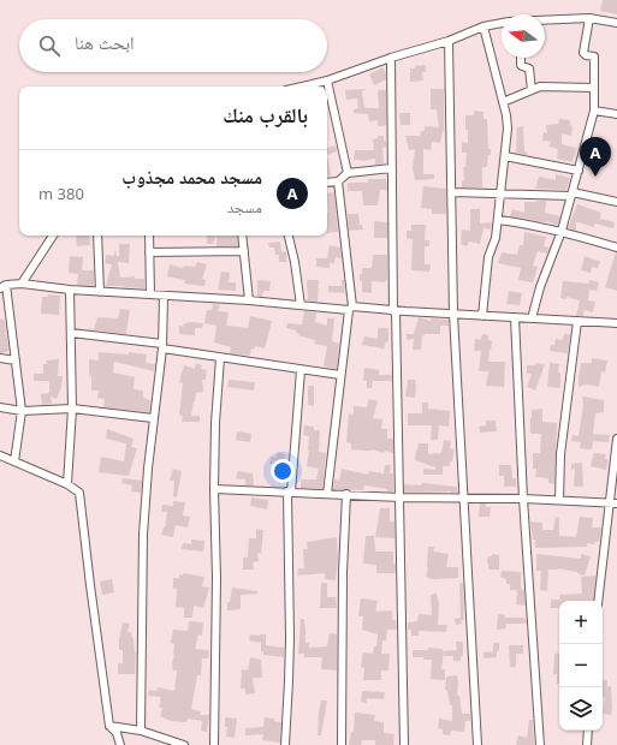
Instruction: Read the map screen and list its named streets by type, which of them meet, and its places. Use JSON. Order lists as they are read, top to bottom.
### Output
{
  "north": "left",
  "page": {
    "search": "ابحث هنا",
    "heading": "بالقرب منك",
    "pins": "A",
    "list": [
      {
        "mark": "A",
        "name": "مسجد محمد مجذوب",
        "note": "مسجد",
        "value": "380 m"
      }
    ],
    "map_buttons": ["+", "−"]
  }
}
